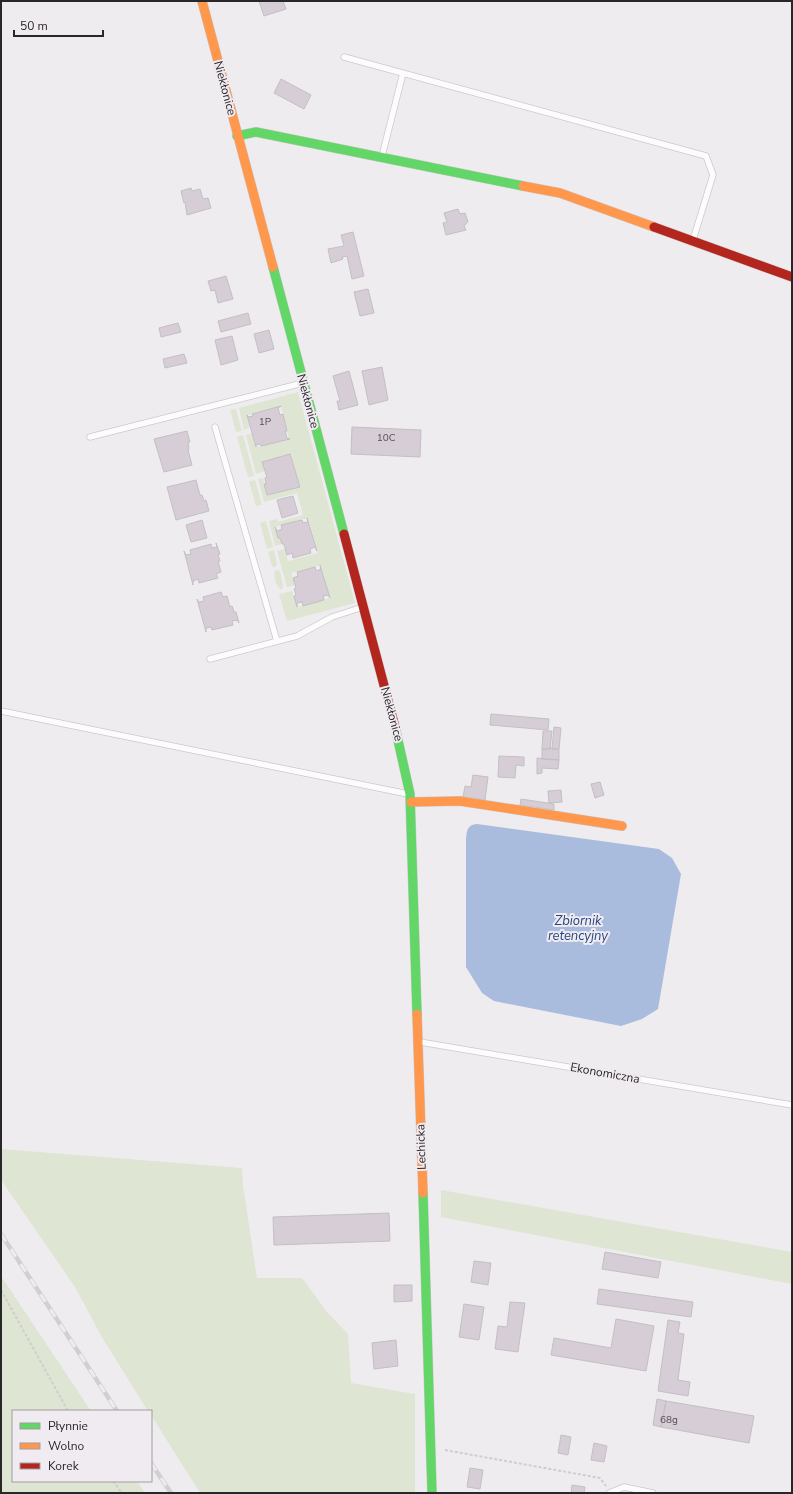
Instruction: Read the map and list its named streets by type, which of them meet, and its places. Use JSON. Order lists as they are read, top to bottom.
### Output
{
  "streets": {
    "street": ["Niekłonice", "Lechicka"],
    "lane": ["Ekonomiczna"]
  },
  "crossings": [
    ["Niekłonice", "Lechicka"],
    ["Ekonomiczna", "Lechicka"]
  ],
  "water": ["Zbiornik retencyjny"],
  "house_numbers": ["1P", "10C", "68g"],
  "legend": ["Płynnie", "Wolno", "Korek"],
  "scale_bar": "50 m"
}
